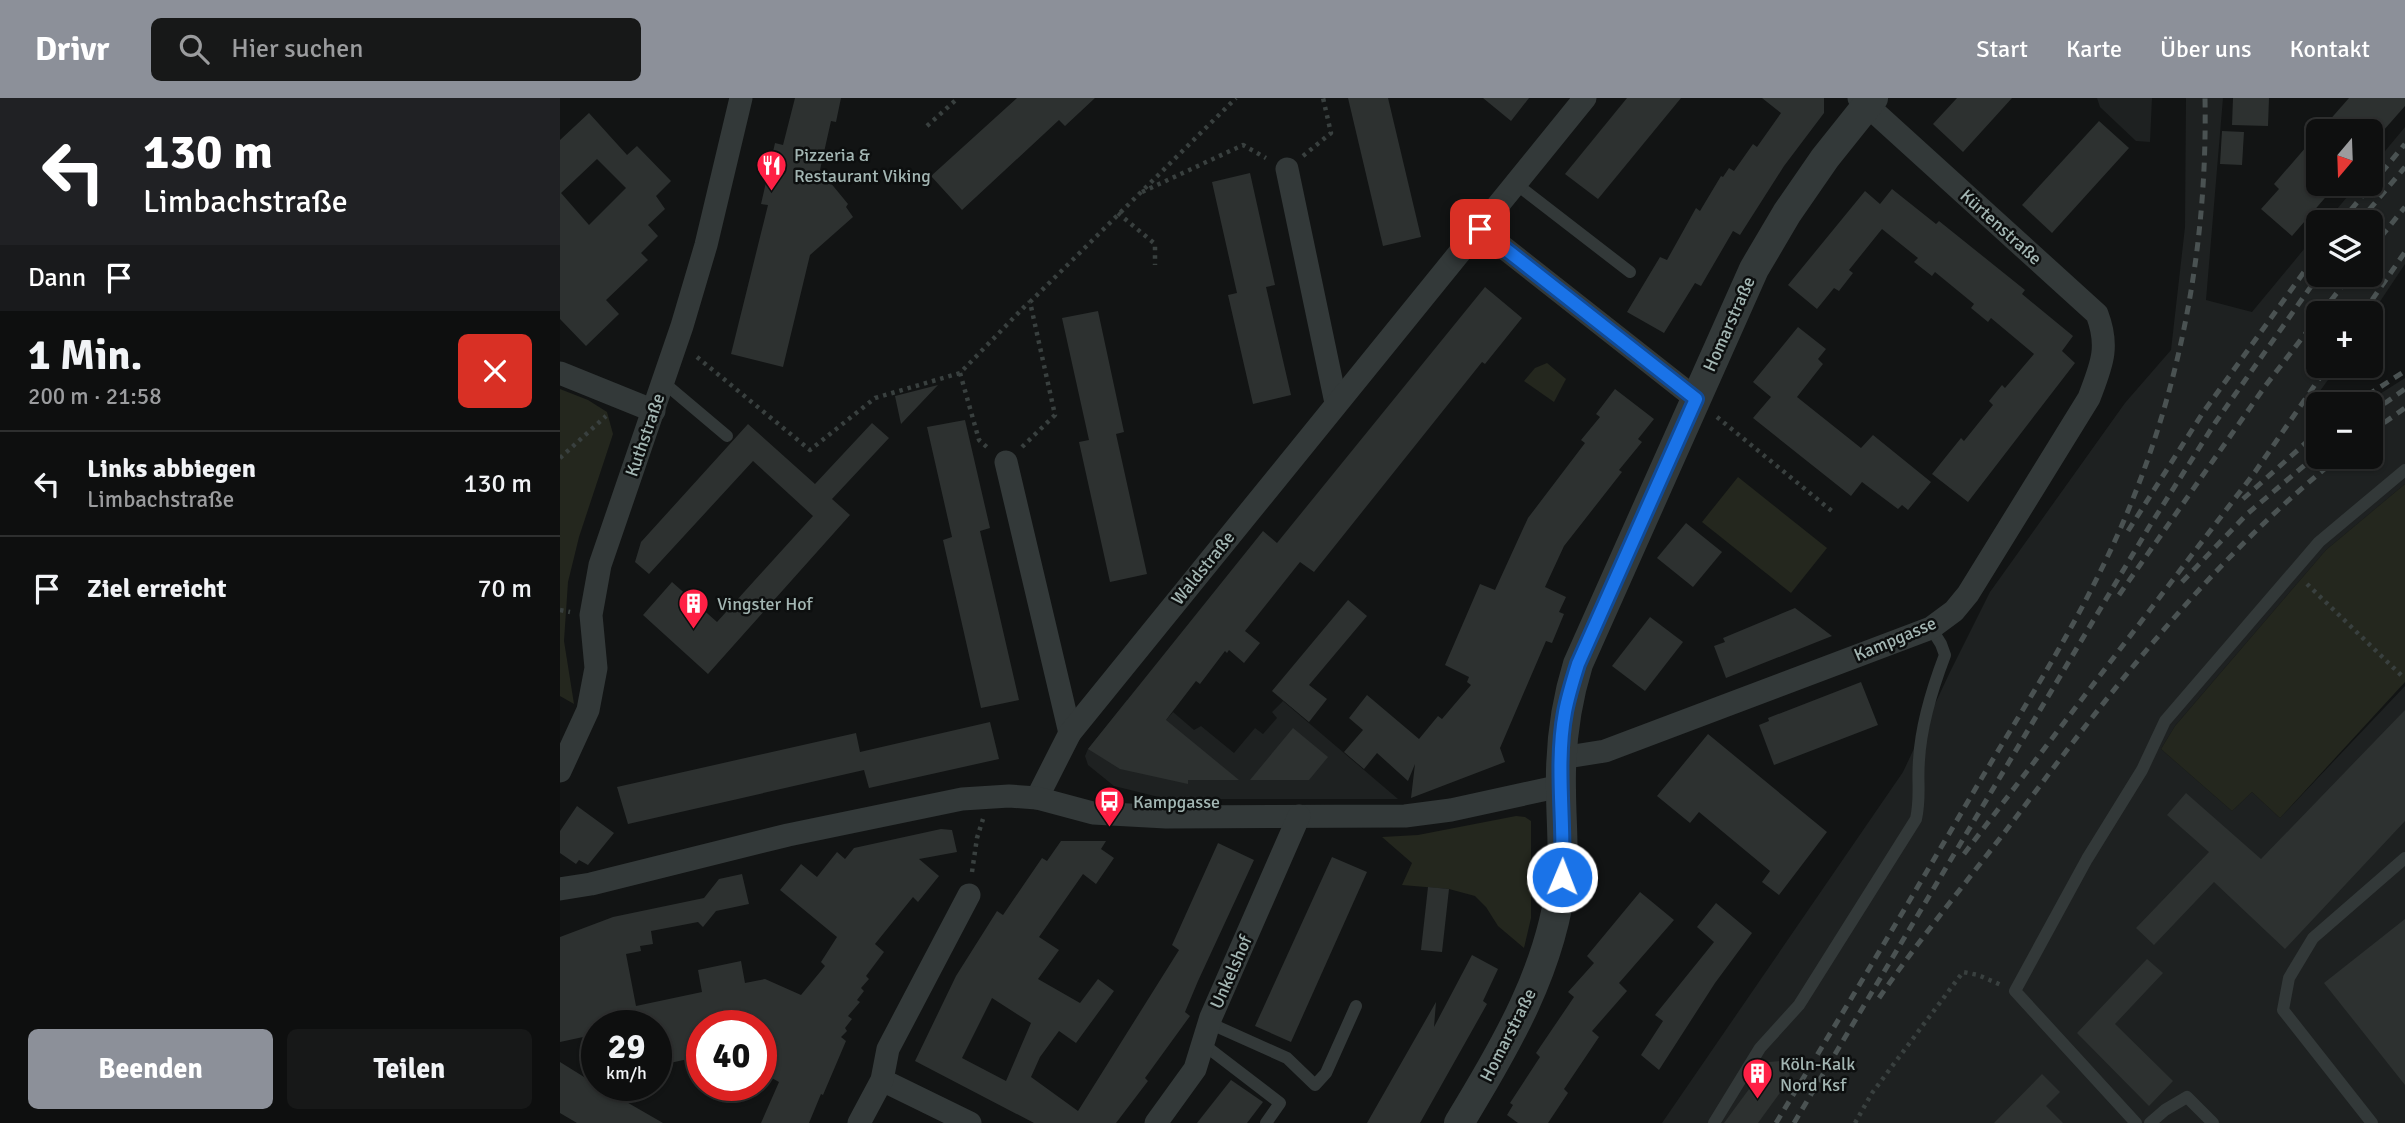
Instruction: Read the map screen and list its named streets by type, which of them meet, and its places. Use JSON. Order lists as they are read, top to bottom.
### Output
{
  "streets": {
    "street": [
      "Kürtenstraße",
      "Homarstraße",
      "Kuthstraße",
      "Waldstraße",
      "Kampgasse",
      "Unkelshof"
    ]
  },
  "crossings": [
    ["Kürtenstraße", "Homarstraße"],
    ["Kürtenstraße", "Kampgasse"],
    ["Homarstraße", "Kampgasse"],
    ["Waldstraße", "Kampgasse"],
    ["Kampgasse", "Unkelshof"]
  ],
  "places": {
    "restaurant": ["Pizzeria & Restaurant Viking"],
    "building": ["Vingster Hof", "Köln-Kalk Nord Ksf"],
    "bus stop": ["Kampgasse"]
  },
  "north": "bottom",
  "page": {
    "header": "Drivr",
    "search": "Hier suchen",
    "nav": [
      "Start",
      "Karte",
      "Über uns",
      "Kontakt"
    ],
    "turn": ["130 m", "Limbachstraße"],
    "map_buttons": ["+", "−"],
    "then": "Dann",
    "heading": ["1 Min.", "200 m · 21:58"],
    "list": [
      {
        "name": "Links abbiegen",
        "note": "Limbachstraße",
        "value": "130 m"
      },
      {
        "name": "Ziel erreicht",
        "value": "70 m"
      }
    ],
    "speed": "29 km/h",
    "limit": "40",
    "buttons": ["Beenden", "Teilen"]
  }
}
